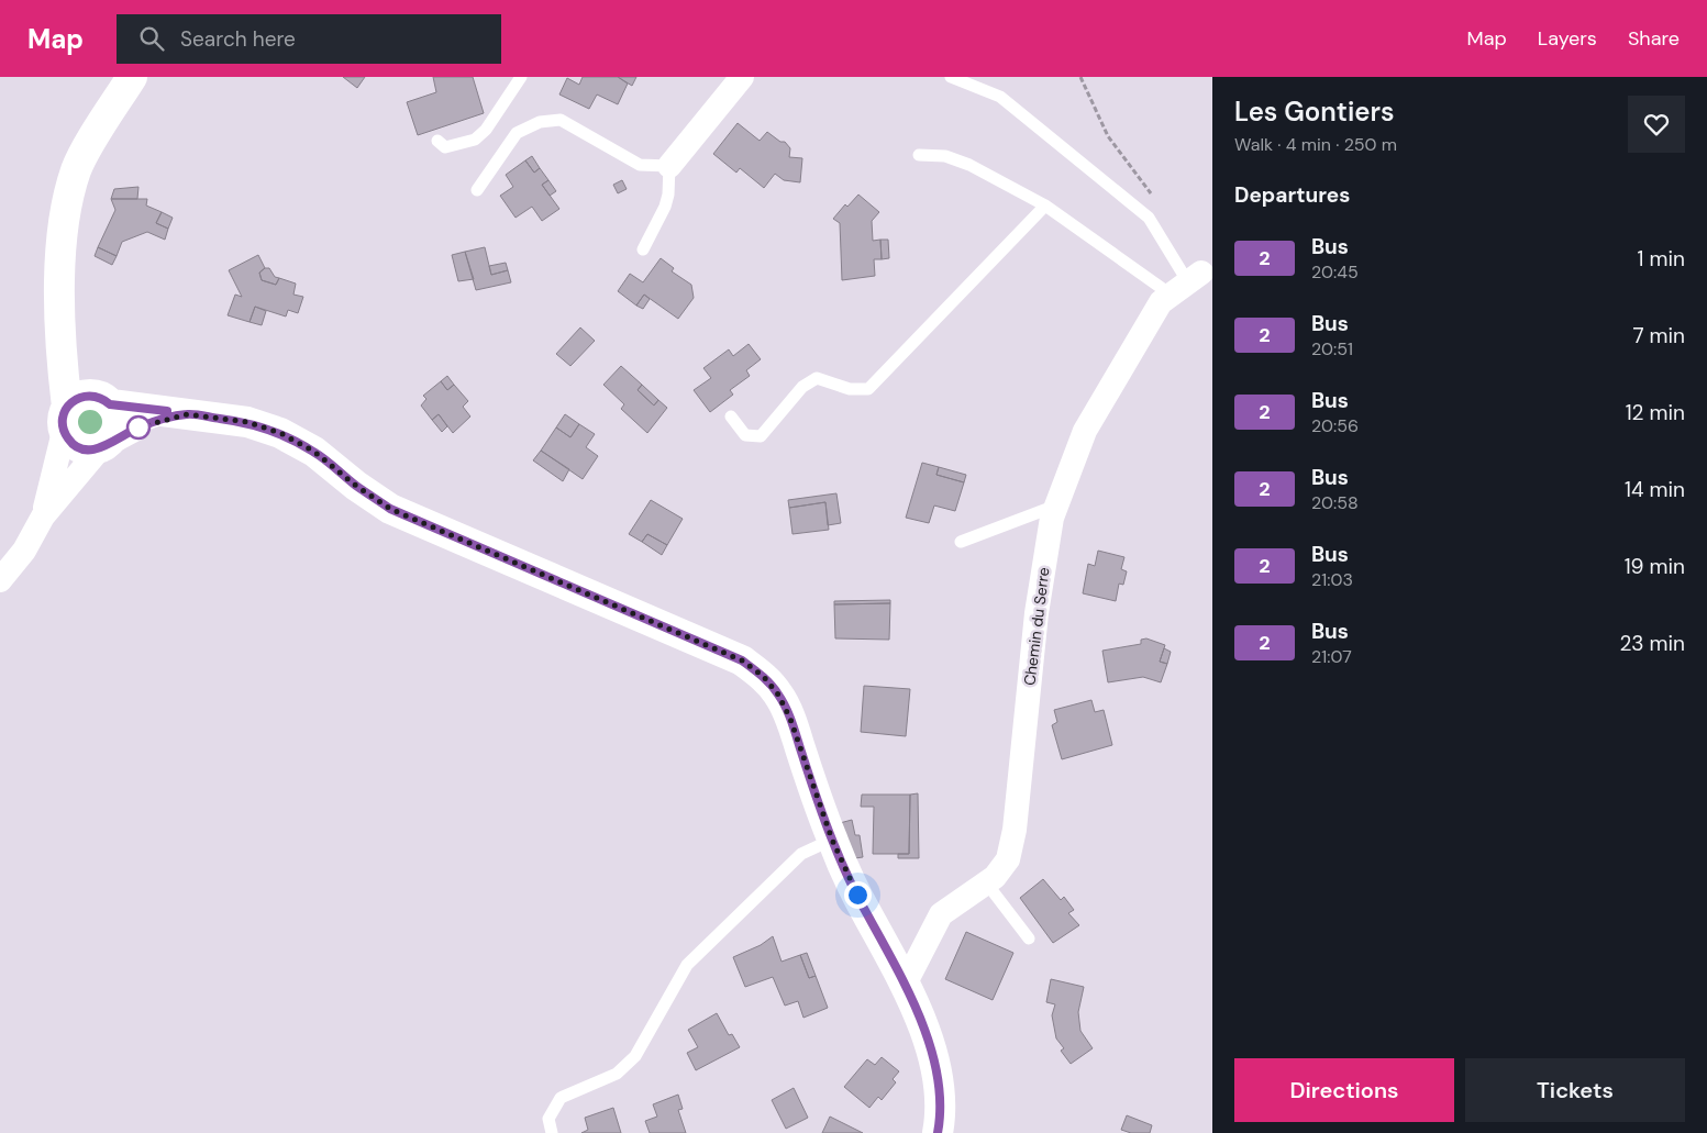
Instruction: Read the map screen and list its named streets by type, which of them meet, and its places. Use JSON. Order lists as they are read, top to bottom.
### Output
{
  "streets": {
    "street": ["Chemin du Serre"]
  },
  "lines": ["bus line 2"],
  "page": {
    "header": "Map",
    "search": "Search here",
    "nav": ["Map", "Layers", "Share"],
    "heading": [
      ["Les Gontiers", "Walk · 4 min · 250 m"],
      "Departures"
    ],
    "list": [
      {
        "mark": "2",
        "name": "Bus",
        "note": "20:45",
        "value": "1 min"
      },
      {
        "mark": "2",
        "name": "Bus",
        "note": "20:51",
        "value": "7 min"
      },
      {
        "mark": "2",
        "name": "Bus",
        "note": "20:56",
        "value": "12 min"
      },
      {
        "mark": "2",
        "name": "Bus",
        "note": "20:58",
        "value": "14 min"
      },
      {
        "mark": "2",
        "name": "Bus",
        "note": "21:03",
        "value": "19 min"
      },
      {
        "mark": "2",
        "name": "Bus",
        "note": "21:07",
        "value": "23 min"
      }
    ],
    "buttons": ["Directions", "Tickets"]
  }
}
